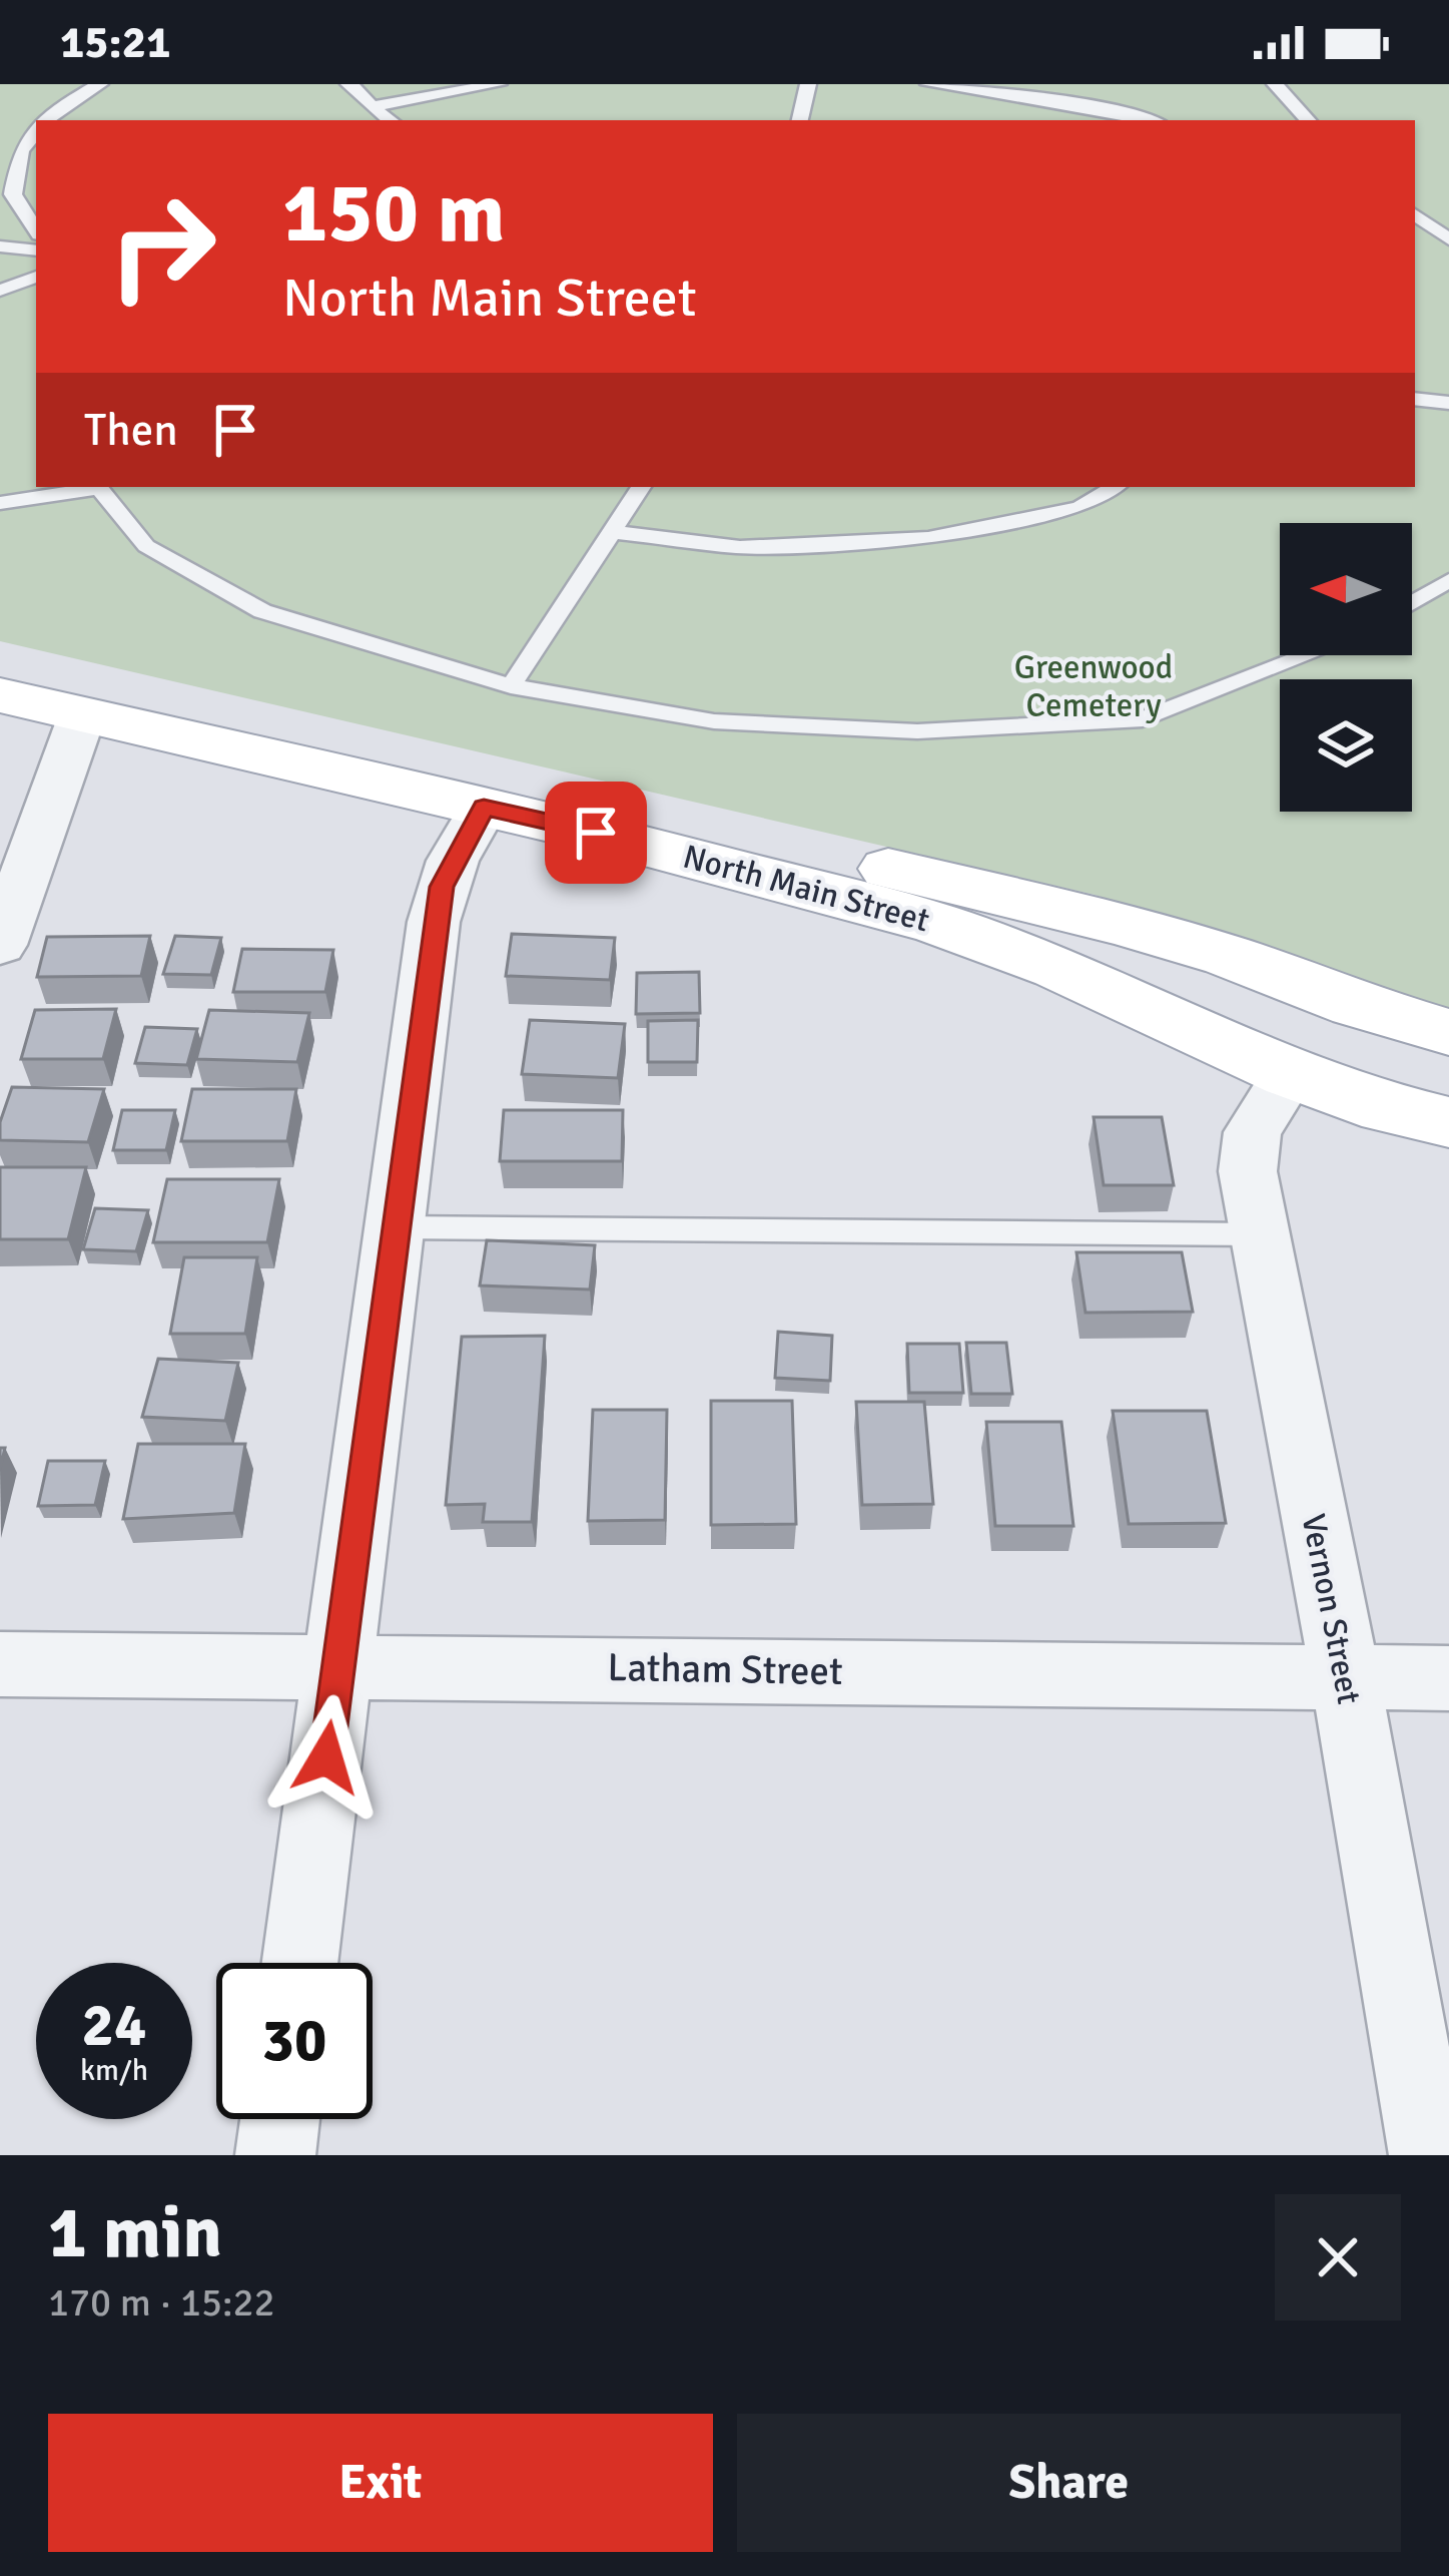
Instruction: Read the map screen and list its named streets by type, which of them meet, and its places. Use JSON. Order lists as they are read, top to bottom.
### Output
{
  "streets": {
    "main road": ["North Main Street"],
    "street": ["Vernon Street", "Latham Street"]
  },
  "crossings": [
    ["North Main Street", "Vernon Street"],
    ["Vernon Street", "Latham Street"]
  ],
  "parks": ["Greenwood Cemetery"],
  "north": "left",
  "page": {
    "status": "15:21",
    "turn": ["150 m", "North Main Street"],
    "then": "Then",
    "speed": "24 km/h",
    "limit": "30",
    "heading": ["1 min", "170 m · 15:22"],
    "buttons": ["Exit", "Share"]
  }
}
